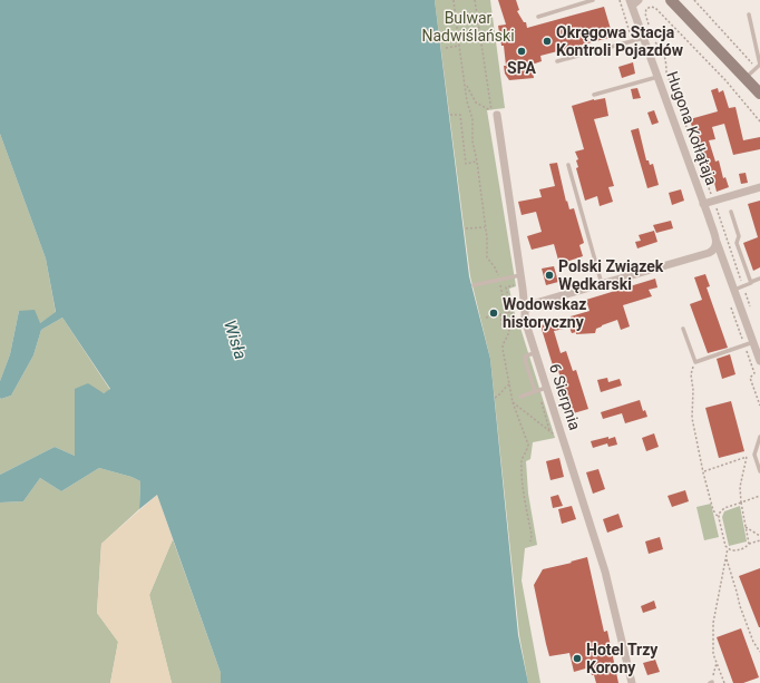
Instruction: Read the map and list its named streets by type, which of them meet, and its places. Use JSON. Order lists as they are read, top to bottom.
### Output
{
  "streets": {
    "street": ["Hugona Kołłątaja", "6 Sierpnia"]
  },
  "water": ["Wisła"],
  "parks": ["Bulwar Nadwiślański"],
  "places": [
    "Okręgowa Stacja Kontroli Pojazdów",
    "SPA",
    "Polski Związek Wędkarski",
    "Wodowskaz historyczny",
    "Hotel Trzy Korony"
  ]
}
